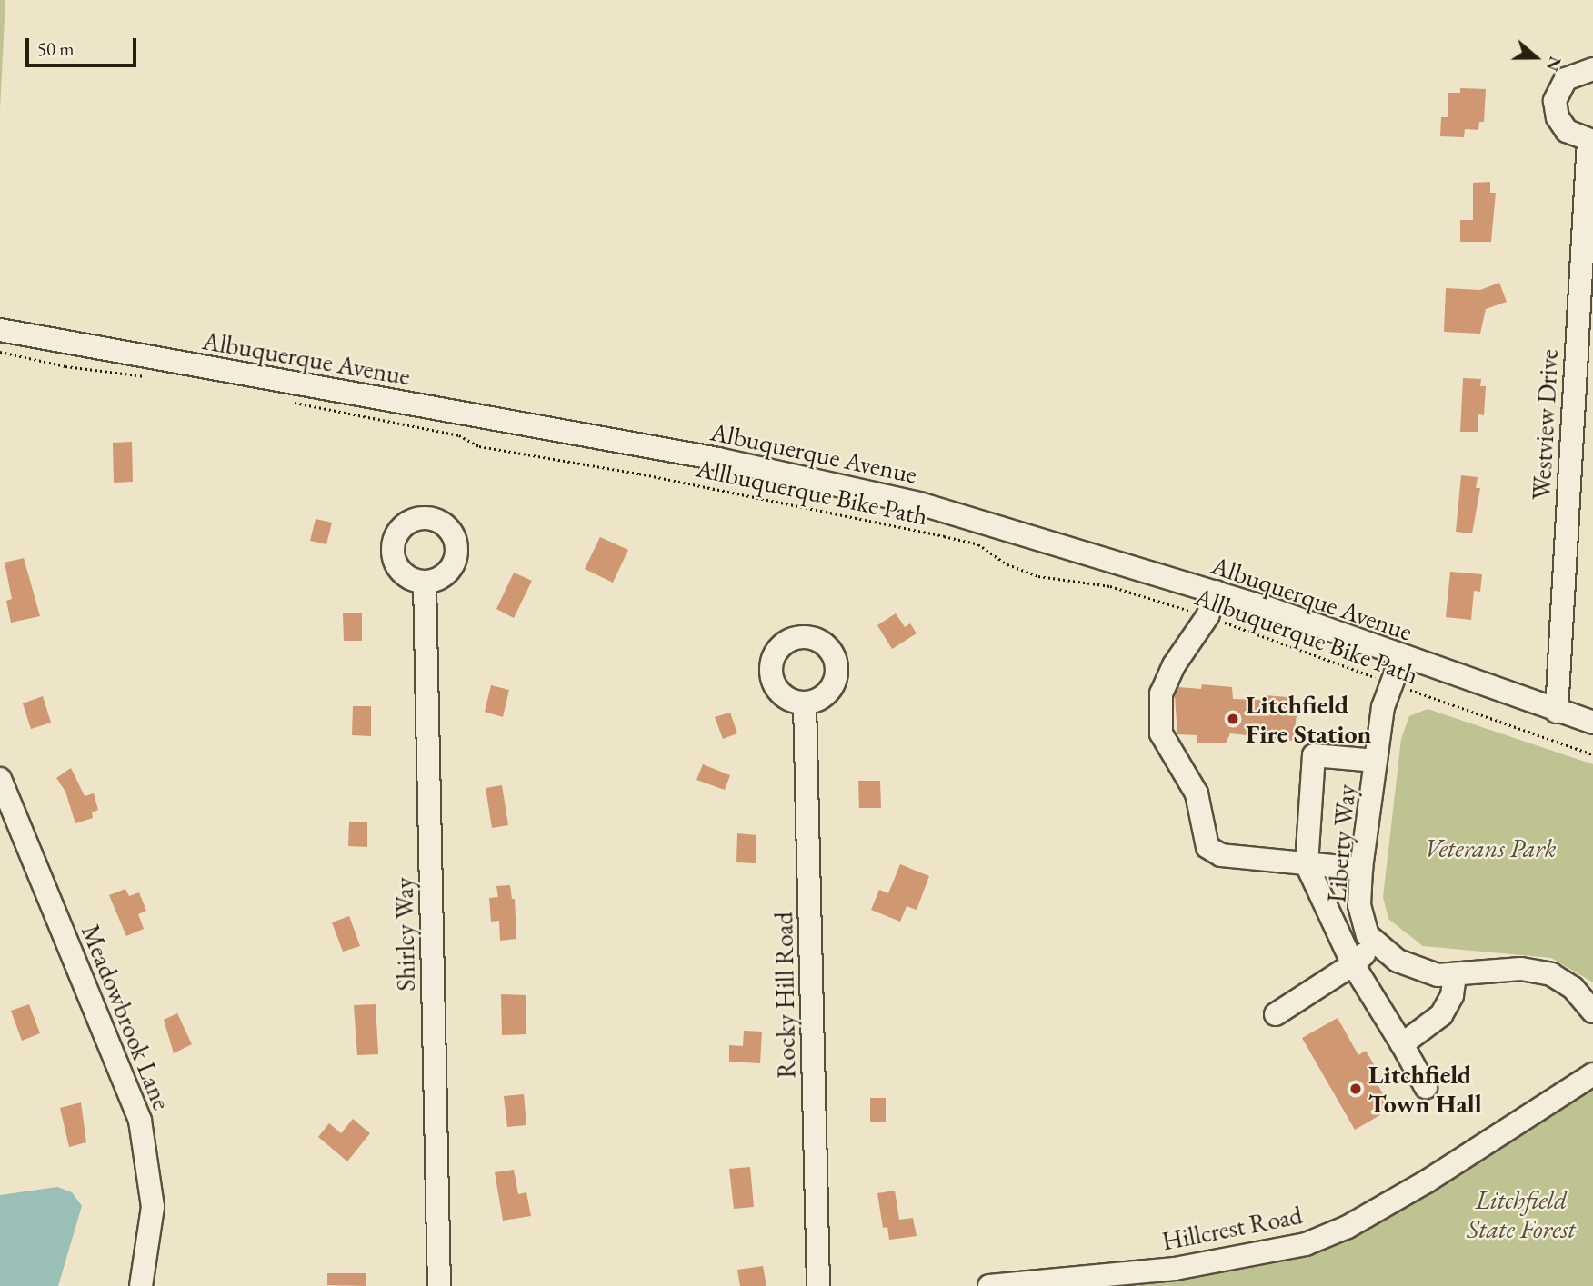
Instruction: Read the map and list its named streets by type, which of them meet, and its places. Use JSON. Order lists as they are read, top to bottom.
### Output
{
  "streets": {
    "street": [
      "Albuquerque Avenue",
      "Westview Drive",
      "Liberty Way",
      "Shirley Way",
      "Rocky Hill Road",
      "Meadowbrook Lane",
      "Hillcrest Road"
    ],
    "path": ["Allbuquerque Bike Path"]
  },
  "crossings": [
    ["Albuquerque Avenue", "Westview Drive"],
    ["Albuquerque Avenue", "Liberty Way"],
    ["Allbuquerque Bike Path", "Liberty Way"]
  ],
  "parks": ["Veterans Park", "Litchfield State Forest"],
  "places": ["Litchfield Fire Station", "Litchfield Town Hall"],
  "scale_bar": "50 m",
  "north": "right"
}
